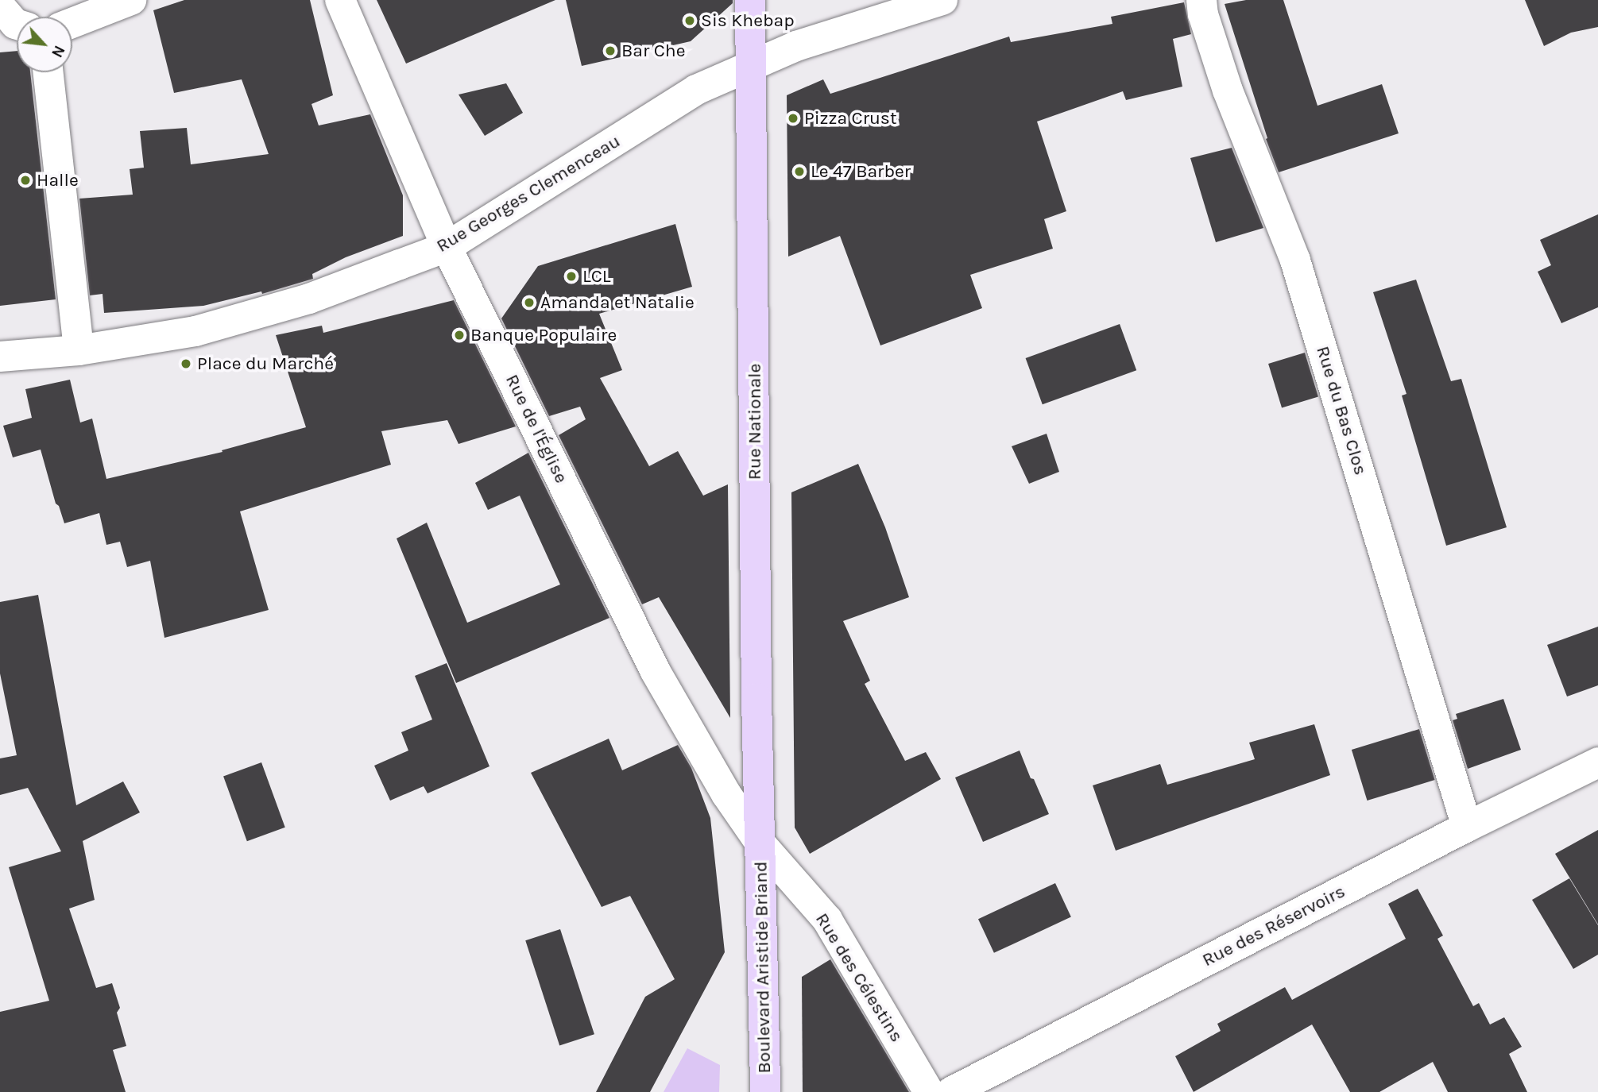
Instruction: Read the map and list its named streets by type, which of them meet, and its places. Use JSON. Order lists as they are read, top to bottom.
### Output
{
  "streets": {
    "main road": ["Rue Nationale", "Boulevard Aristide Briand"],
    "street": [
      "Rue Georges Clemenceau",
      "Rue du Bas Clos",
      "Rue de l'Église",
      "Rue des Réservoirs",
      "Rue des Célestins"
    ]
  },
  "crossings": [
    ["Rue Georges Clemenceau", "Rue Nationale"],
    ["Rue Georges Clemenceau", "Rue de l'Église"],
    ["Rue du Bas Clos", "Rue des Réservoirs"],
    ["Rue Nationale", "Rue de l'Église"],
    ["Rue Nationale", "Boulevard Aristide Briand"],
    ["Rue Nationale", "Rue des Célestins"],
    ["Rue de l'Église", "Boulevard Aristide Briand"],
    ["Rue de l'Église", "Rue des Célestins"],
    ["Boulevard Aristide Briand", "Rue des Célestins"]
  ],
  "places": [
    "Sis Khebap",
    "Bar Che",
    "Pizza Crust",
    "Le 47 Barber",
    "Halle",
    "LCL",
    "Amanda et Natalie",
    "Banque Populaire",
    "Place du Marché"
  ],
  "north": "bottom right"
}
